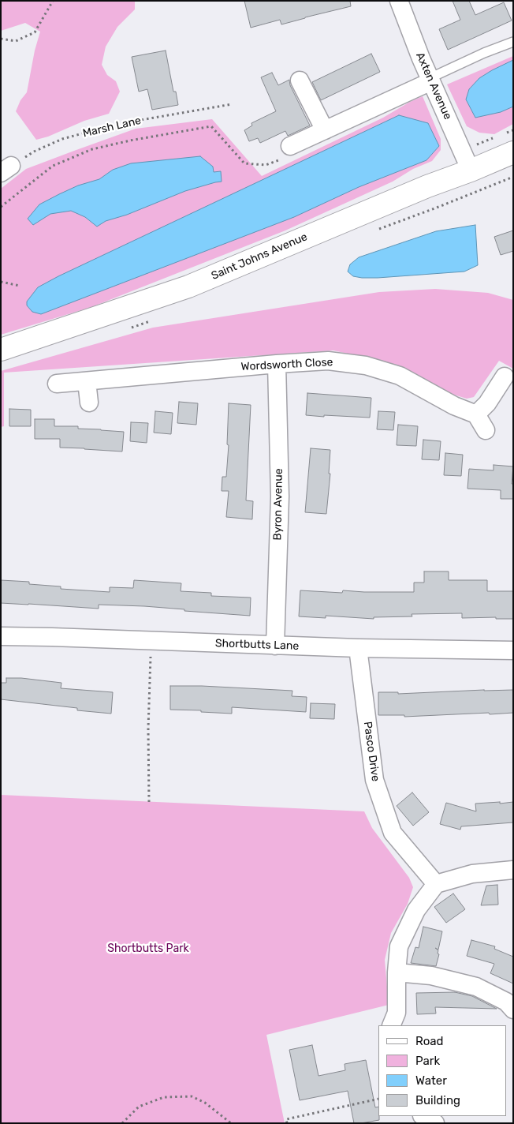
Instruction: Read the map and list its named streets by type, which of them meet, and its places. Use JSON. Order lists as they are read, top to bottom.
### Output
{
  "streets": {
    "highway": ["Saint Johns Avenue"],
    "street": [
      "Axten Avenue",
      "Wordsworth Close",
      "Byron Avenue",
      "Shortbutts Lane",
      "Pasco Drive"
    ],
    "path": ["Marsh Lane"]
  },
  "crossings": [
    ["Axten Avenue", "Saint Johns Avenue"],
    ["Wordsworth Close", "Byron Avenue"],
    ["Byron Avenue", "Shortbutts Lane"],
    ["Shortbutts Lane", "Pasco Drive"]
  ],
  "parks": ["Shortbutts Park"],
  "legend": [
    "Road",
    "Park",
    "Water",
    "Building"
  ]
}
